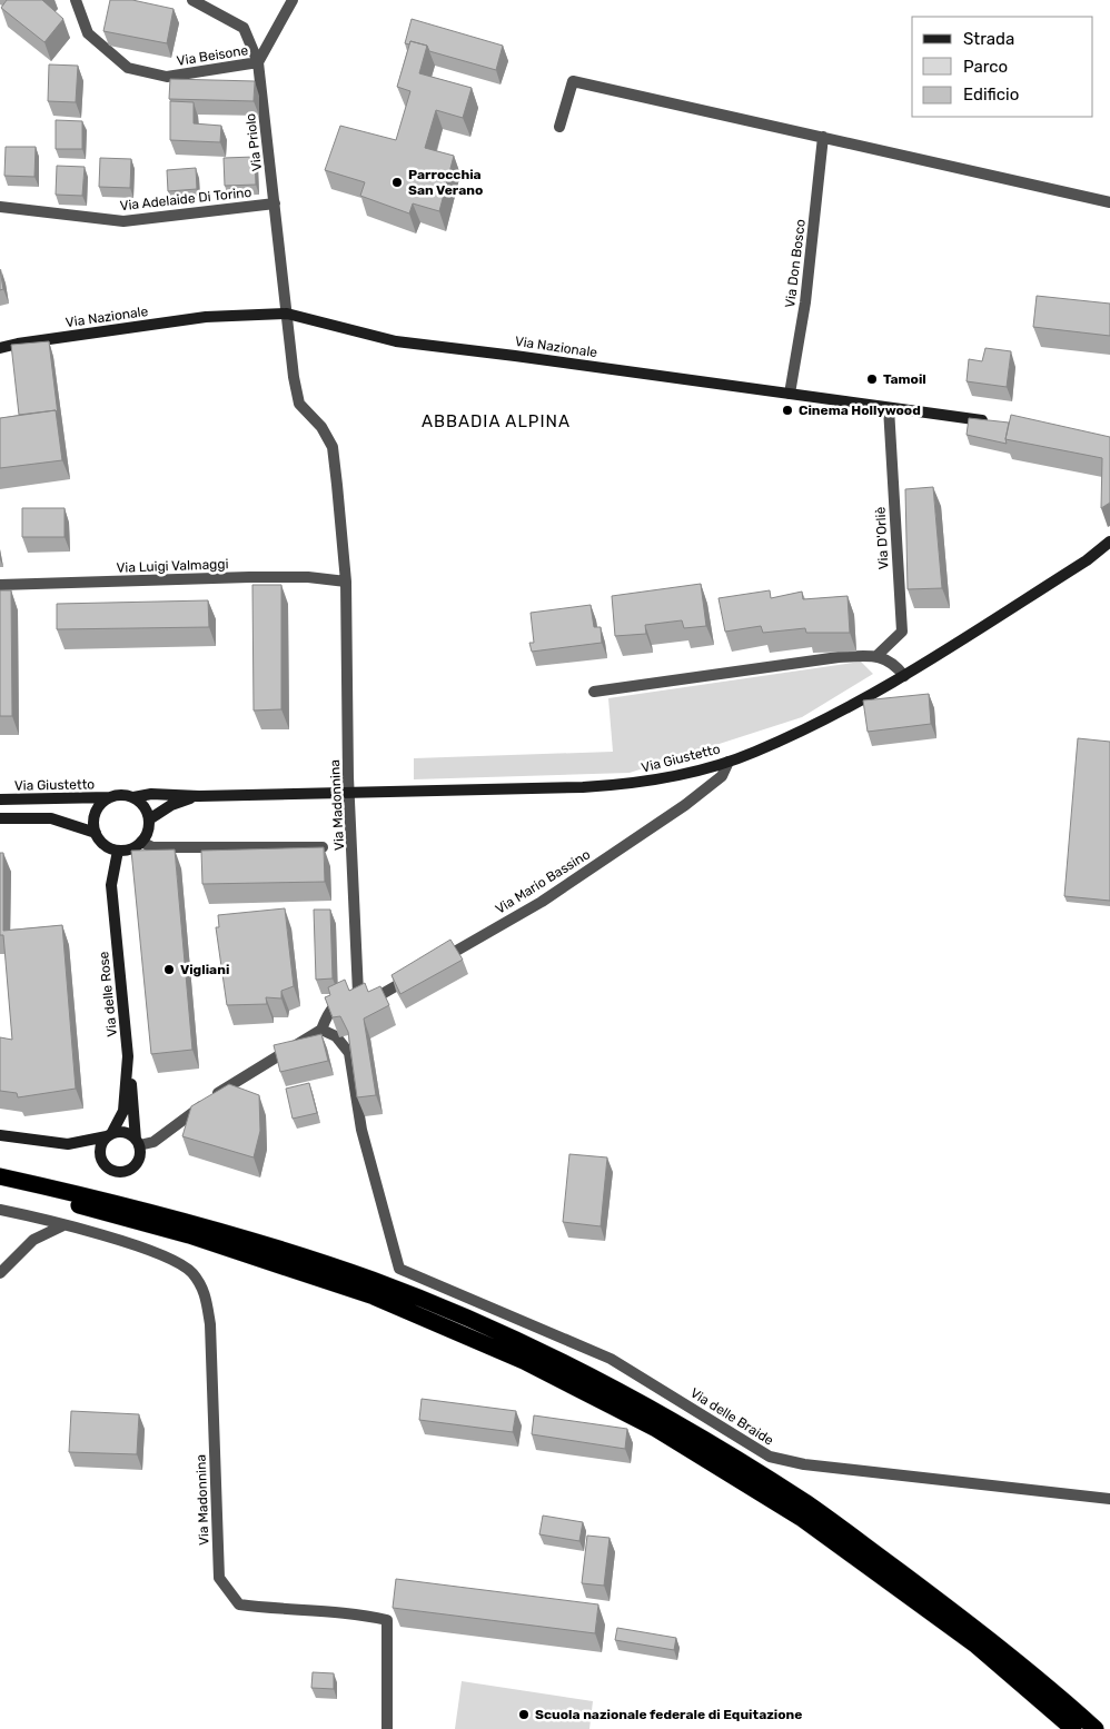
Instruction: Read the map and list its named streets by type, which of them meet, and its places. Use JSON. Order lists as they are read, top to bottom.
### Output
{
  "streets": {
    "street": [
      "Via Beisone",
      "Via Priolo",
      "Via Adelaide Di Torino",
      "Via Don Bosco",
      "Via Nazionale",
      "Via D'Orliè",
      "Via Luigi Valmaggi",
      "Via Giustetto",
      "Via Madonnina",
      "Via Mario Bassino",
      "Via delle Rose",
      "Via delle Braide"
    ]
  },
  "crossings": [
    ["Via Beisone", "Via Priolo"],
    ["Via Priolo", "Via Adelaide Di Torino"],
    ["Via Priolo", "Via Nazionale"],
    ["Via Priolo", "Via Madonnina"],
    ["Via Don Bosco", "Via Nazionale"],
    ["Via Nazionale", "Via D'Orliè"],
    ["Via Nazionale", "Via Madonnina"],
    ["Via Luigi Valmaggi", "Via Madonnina"],
    ["Via Giustetto", "Via Madonnina"],
    ["Via Giustetto", "Via Mario Bassino"],
    ["Via Giustetto", "Via delle Rose"]
  ],
  "districts": ["ABBADIA ALPINA"],
  "places": [
    "Parrocchia San Verano",
    "Tamoil",
    "Cinema Hollywood",
    "Vigliani",
    "Scuola nazionale federale di Equitazione"
  ],
  "legend": ["Strada", "Parco", "Edificio"]
}
